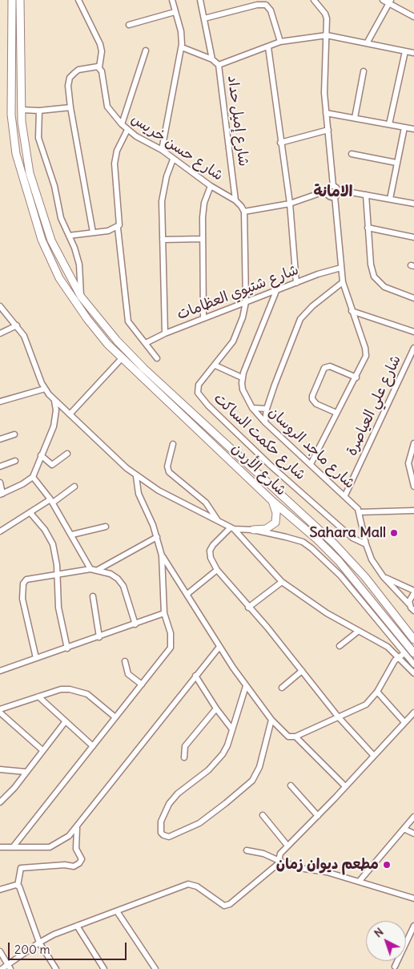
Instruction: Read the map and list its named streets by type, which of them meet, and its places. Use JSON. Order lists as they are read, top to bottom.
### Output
{
  "streets": {
    "highway": ["شارع الأردن"],
    "street": [
      "شارع إميل حداد",
      "شارع حسن خريس",
      "شارع شتيوي العظامات",
      "شارع علي العياصرة",
      "شارع حكمت الساكت",
      "شارع ماجد الروسان"
    ]
  },
  "crossings": [
    ["شارع إميل حداد", "شارع حسن خريس"],
    ["شارع حسن خريس", "شارع حكمت الساكت"],
    ["شارع شتيوي العظامات", "شارع حكمت الساكت"],
    ["شارع علي العياصرة", "شارع ماجد الروسان"],
    ["شارع حكمت الساكت", "شارع ماجد الروسان"]
  ],
  "districts": ["الامانة"],
  "places": ["Sahara Mall", "مطعم ديوان زمان"],
  "scale_bar": "200 m",
  "north": "top left"
}
